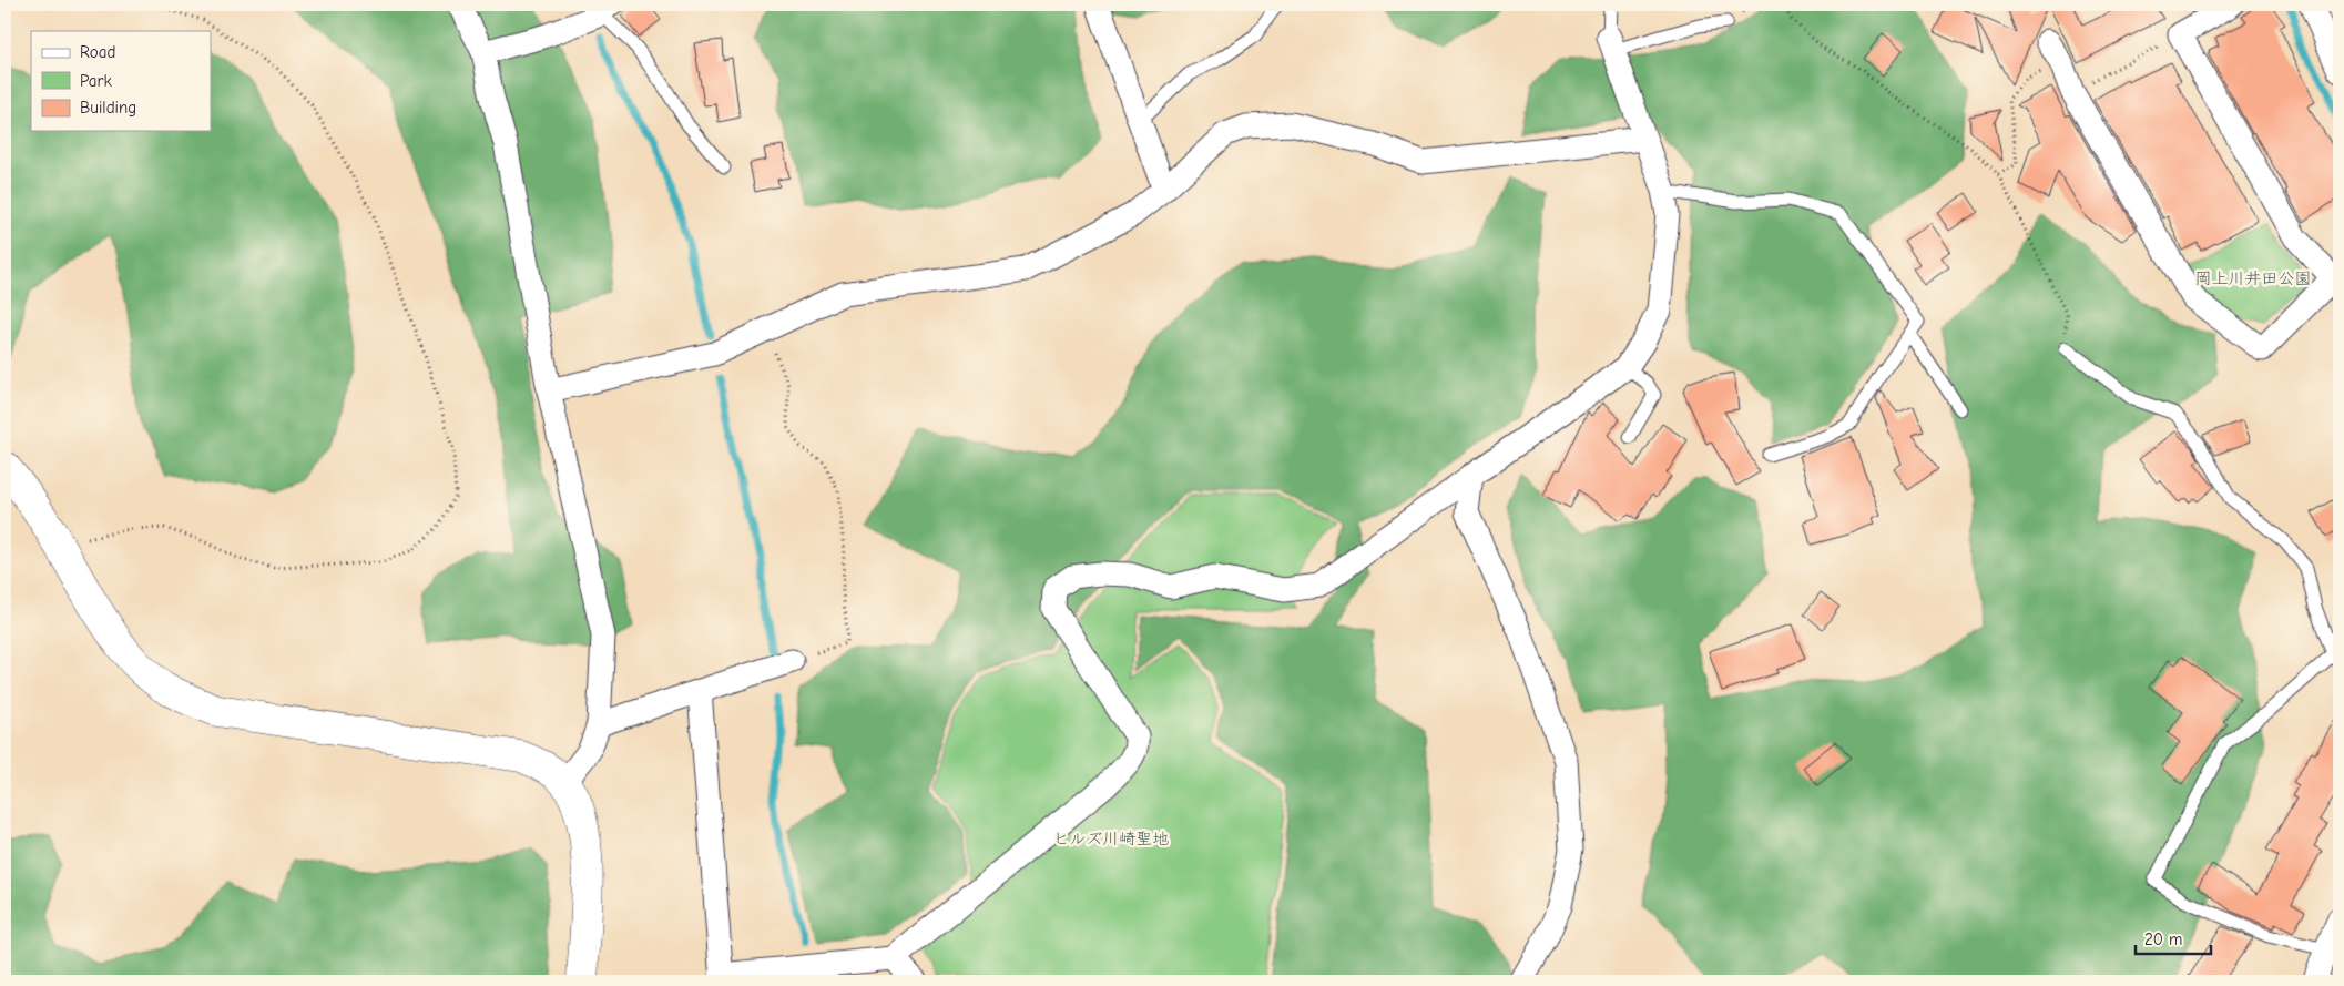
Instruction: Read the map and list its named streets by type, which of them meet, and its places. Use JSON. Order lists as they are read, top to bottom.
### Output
{
  "parks": ["岡上川井田公園", "ヒルズ川崎聖地"],
  "legend": ["Road", "Park", "Building"],
  "scale_bar": "20 m"
}
